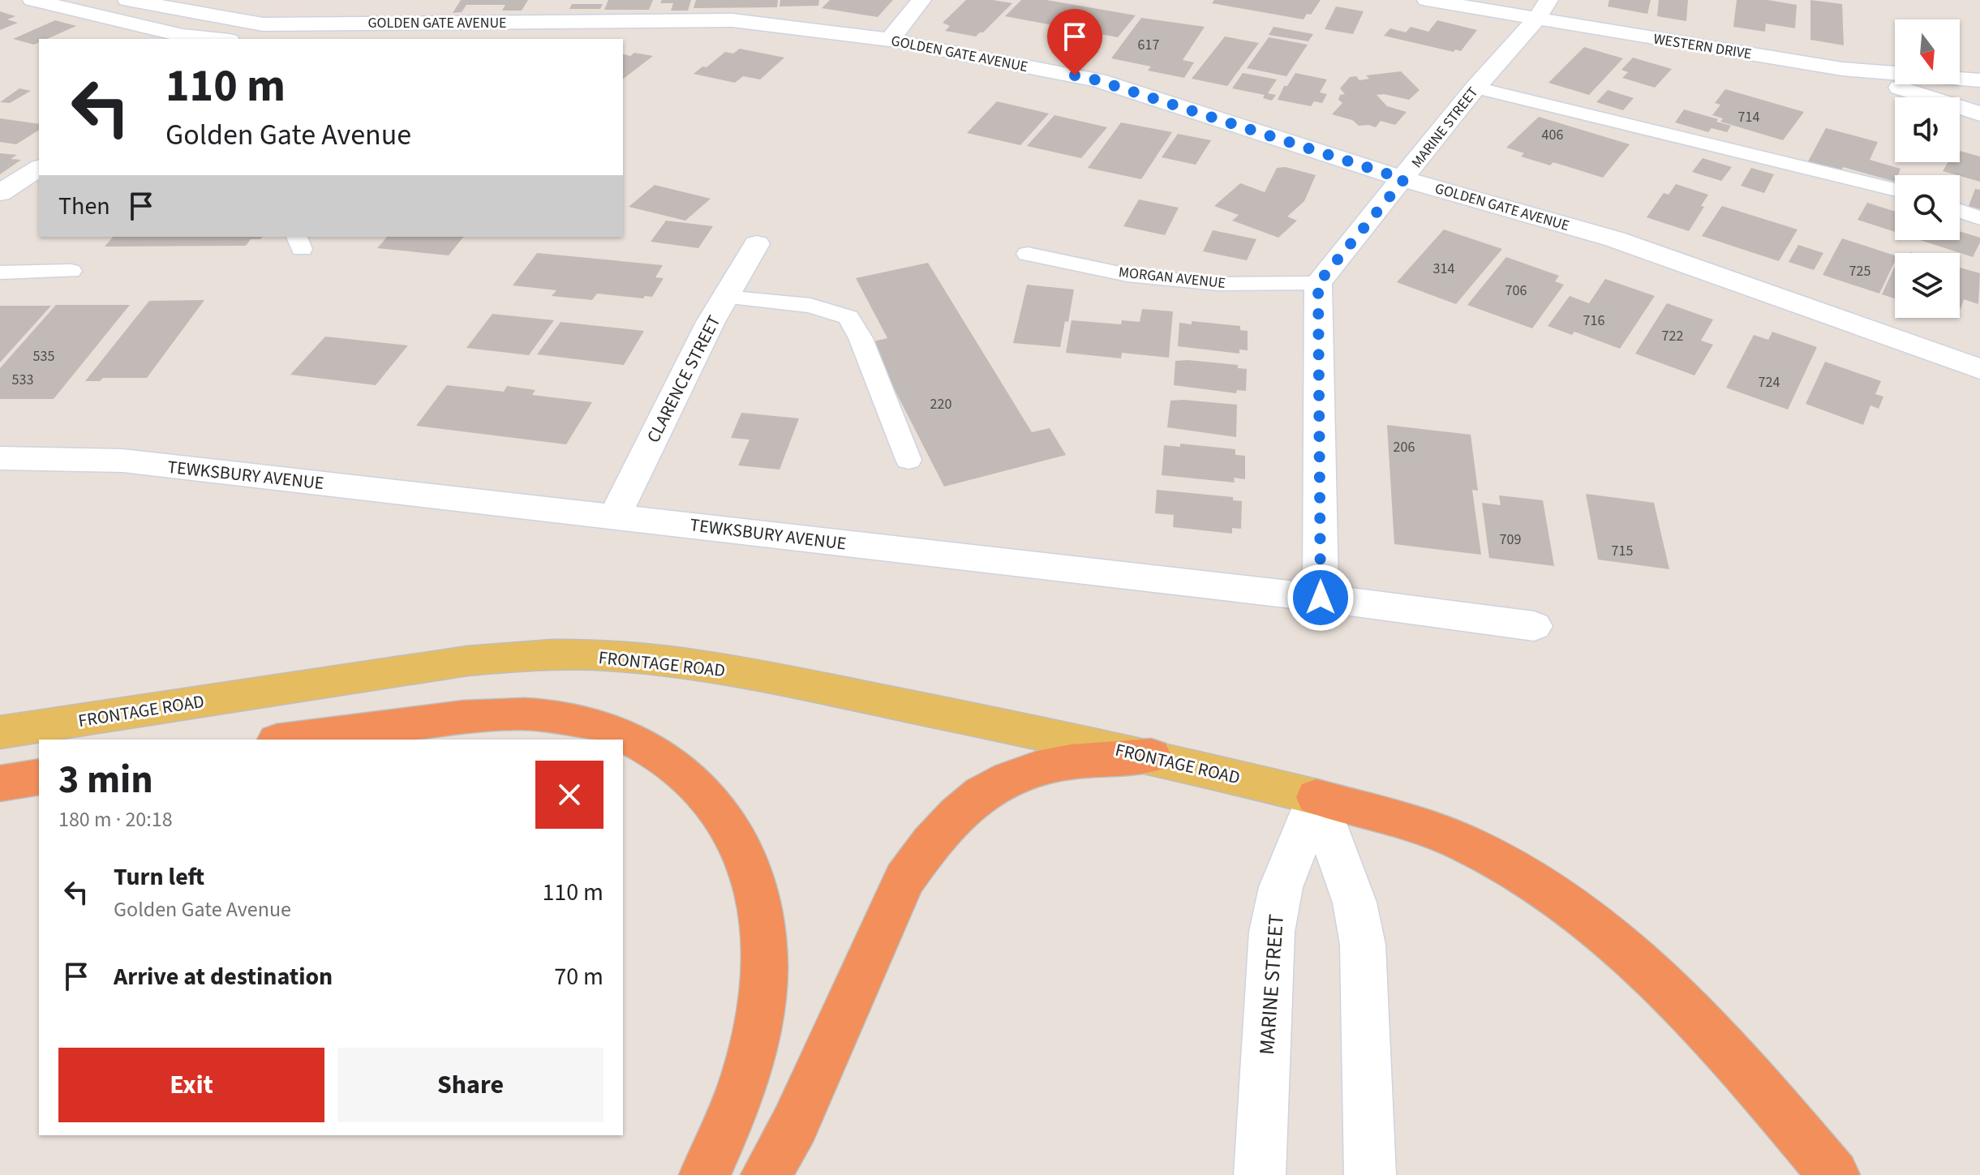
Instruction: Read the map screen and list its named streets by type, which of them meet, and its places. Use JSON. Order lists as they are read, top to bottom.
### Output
{
  "streets": {
    "main road": ["FRONTAGE ROAD"],
    "street": [
      "GOLDEN GATE AVENUE",
      "WESTERN DRIVE",
      "MARINE STREET",
      "CLARENCE STREET",
      "TEWKSBURY AVENUE"
    ],
    "lane": ["MORGAN AVENUE"]
  },
  "crossings": [
    ["GOLDEN GATE AVENUE", "MARINE STREET"],
    ["WESTERN DRIVE", "MARINE STREET"],
    ["MARINE STREET", "MORGAN AVENUE"],
    ["MARINE STREET", "FRONTAGE ROAD"],
    ["CLARENCE STREET", "TEWKSBURY AVENUE"]
  ],
  "house_numbers": [
    "617",
    "714",
    "406",
    "314",
    "725",
    "706",
    "716",
    "722",
    "535",
    "533",
    "724",
    "220",
    "206",
    "709",
    "715"
  ],
  "north": "bottom",
  "page": {
    "turn": ["110 m", "Golden Gate Avenue"],
    "then": "Then",
    "heading": ["3 min", "180 m · 20:18"],
    "list": [
      {
        "name": "Turn left",
        "note": "Golden Gate Avenue",
        "value": "110 m"
      },
      {
        "name": "Arrive at destination",
        "value": "70 m"
      }
    ],
    "buttons": ["Exit", "Share"]
  }
}
